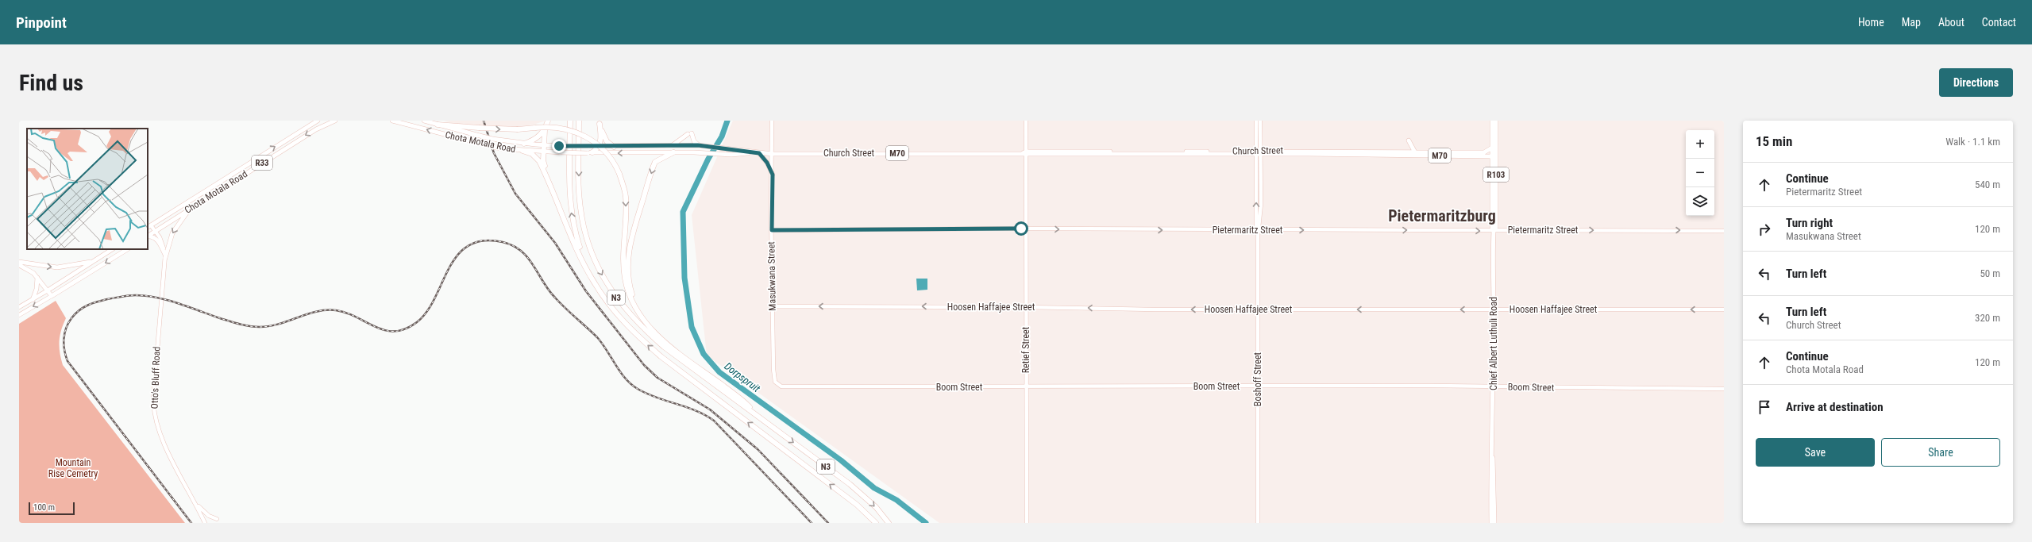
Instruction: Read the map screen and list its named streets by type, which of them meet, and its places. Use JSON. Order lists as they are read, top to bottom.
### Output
{
  "streets": {
    "highway": ["N3"],
    "main road": [
      "Chota Motala Road",
      "Church Street",
      "M70",
      "R33",
      "R103",
      "Chief Albert Luthuli Road"
    ],
    "street": [
      "Pietermaritz Street",
      "Masukwana Street",
      "Hoosen Haffajee Street",
      "Retief Street",
      "Otto's Bluff Road",
      "Boshoff Street",
      "Boom Street"
    ]
  },
  "crossings": [
    ["Chota Motala Road", "Church Street"],
    ["Chota Motala Road", "Otto's Bluff Road"],
    ["Church Street", "Masukwana Street"],
    ["Church Street", "Chief Albert Luthuli Road"],
    ["Church Street", "Retief Street"],
    ["Church Street", "Boshoff Street"],
    ["Pietermaritz Street", "Masukwana Street"],
    ["Pietermaritz Street", "Chief Albert Luthuli Road"],
    ["Pietermaritz Street", "Retief Street"],
    ["Pietermaritz Street", "Boshoff Street"],
    ["Masukwana Street", "Hoosen Haffajee Street"],
    ["Masukwana Street", "Boom Street"],
    ["Hoosen Haffajee Street", "Chief Albert Luthuli Road"],
    ["Hoosen Haffajee Street", "Retief Street"],
    ["Hoosen Haffajee Street", "Boshoff Street"],
    ["Chief Albert Luthuli Road", "Boom Street"],
    ["Retief Street", "Boom Street"],
    ["Boshoff Street", "Boom Street"]
  ],
  "one_way": ["Pietermaritz Street", "Hoosen Haffajee Street"],
  "districts": ["Pietermaritzburg"],
  "water": ["Dorpspruit"],
  "parks": ["Mountain Rise Cemetry"],
  "scale_bar": "100 m",
  "page": {
    "header": "Pinpoint",
    "nav": [
      "Home",
      "Map",
      "About",
      "Contact"
    ],
    "buttons": [
      "Directions",
      ["Save", "Share"]
    ],
    "title": "Find us",
    "heading": ["15 min", "Walk · 1.1 km"],
    "map_buttons": ["+", "−"],
    "list": [
      ["Continue", "Pietermaritz Street", "540 m"],
      ["Turn right", "Masukwana Street", "120 m"],
      ["Turn left", "50 m"],
      ["Turn left", "Church Street", "320 m"],
      ["Continue", "Chota Motala Road", "120 m"],
      "Arrive at destination"
    ],
    "scale": "100 m"
  }
}
